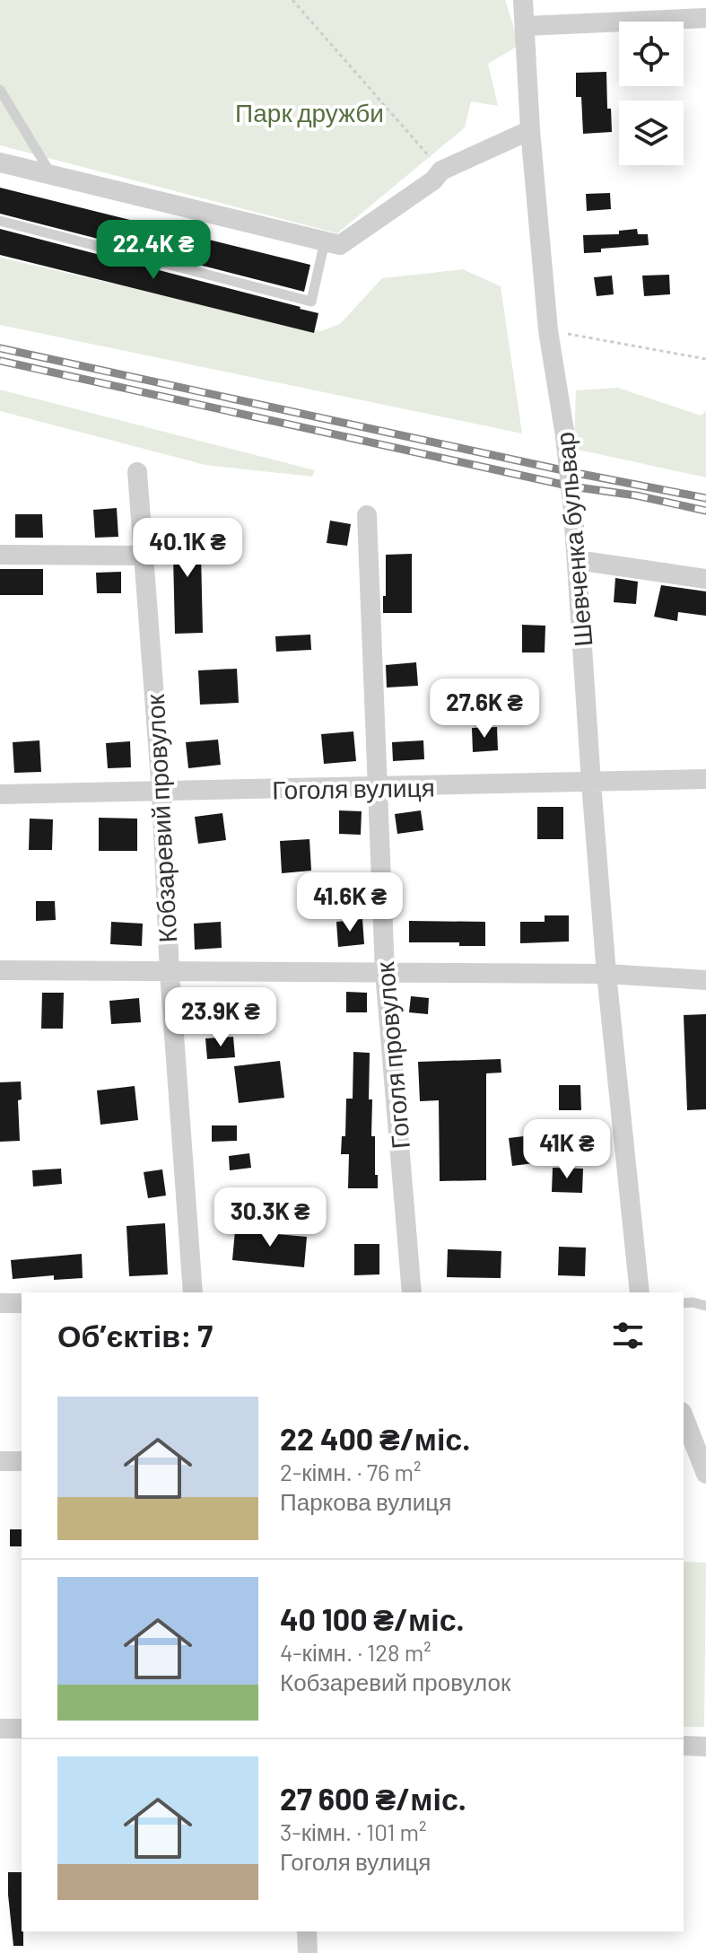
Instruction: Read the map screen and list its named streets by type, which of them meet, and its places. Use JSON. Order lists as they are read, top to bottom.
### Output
{
  "streets": {
    "street": [
      "Шевченка бульвар",
      "Гоголя вулиця",
      "Кобзаревий провулок",
      "Гоголя провулок"
    ]
  },
  "crossings": [
    ["Шевченка бульвар", "Гоголя вулиця"],
    ["Гоголя вулиця", "Кобзаревий провулок"],
    ["Гоголя вулиця", "Гоголя провулок"]
  ],
  "parks": ["Парк дружби"],
  "page": {
    "price": [
      "22.4K ₴",
      "40.1K ₴",
      "27.6K ₴",
      "41.6K ₴",
      "23.9K ₴",
      "41K ₴",
      "30.3K ₴"
    ],
    "heading": "Об’єктів: 7",
    "list": [
      {
        "name": "22 400 ₴/міс.",
        "note": "2-кімн. · 76 m² · Паркова вулиця"
      },
      {
        "name": "40 100 ₴/міс.",
        "note": "4-кімн. · 128 m² · Кобзаревий провулок"
      },
      {
        "name": "27 600 ₴/міс.",
        "note": "3-кімн. · 101 m² · Гоголя вулиця"
      }
    ]
  }
}
